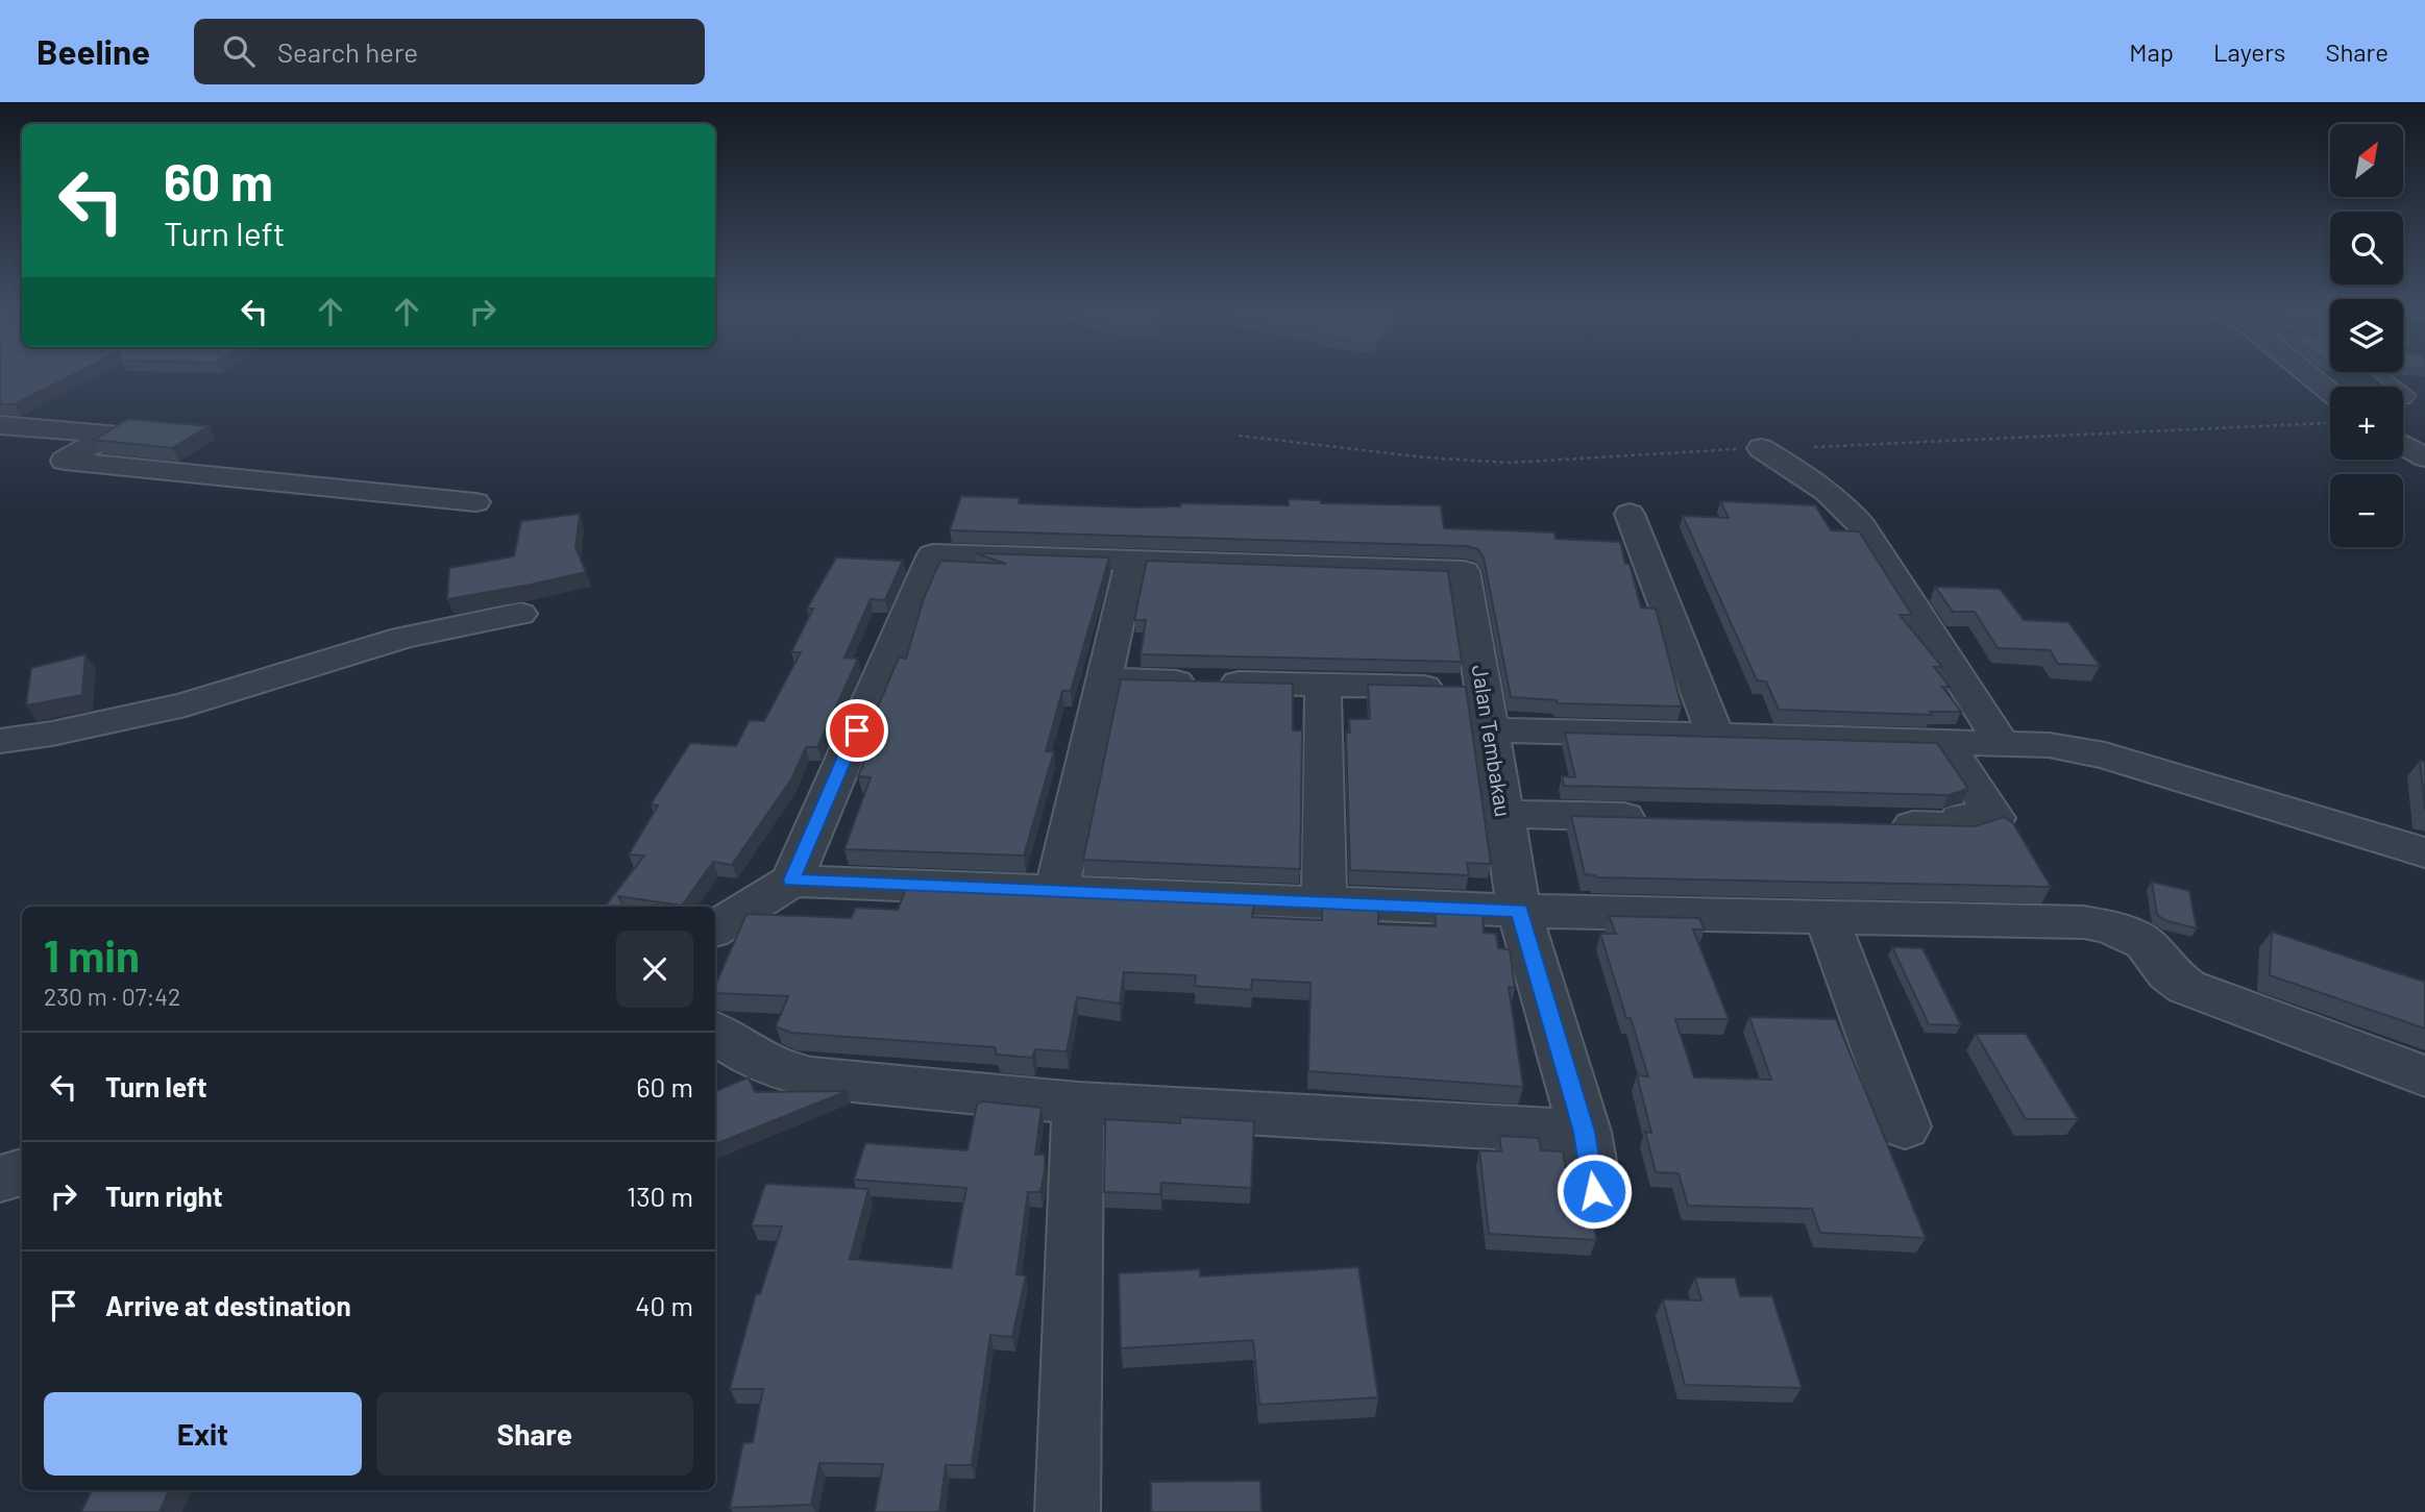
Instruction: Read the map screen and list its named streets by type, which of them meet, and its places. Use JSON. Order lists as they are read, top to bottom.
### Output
{
  "streets": {
    "street": ["Jalan Tembakau"]
  },
  "north": "top right",
  "page": {
    "header": "Beeline",
    "search": "Search here",
    "nav": ["Map", "Layers", "Share"],
    "map_buttons": ["+", "−"],
    "turn": ["60 m", "Turn left"],
    "heading": ["1 min", "230 m · 07:42"],
    "list": [
      {
        "name": "Turn left",
        "value": "60 m"
      },
      {
        "name": "Turn right",
        "value": "130 m"
      },
      {
        "name": "Arrive at destination",
        "value": "40 m"
      }
    ],
    "buttons": ["Exit", "Share"]
  }
}
